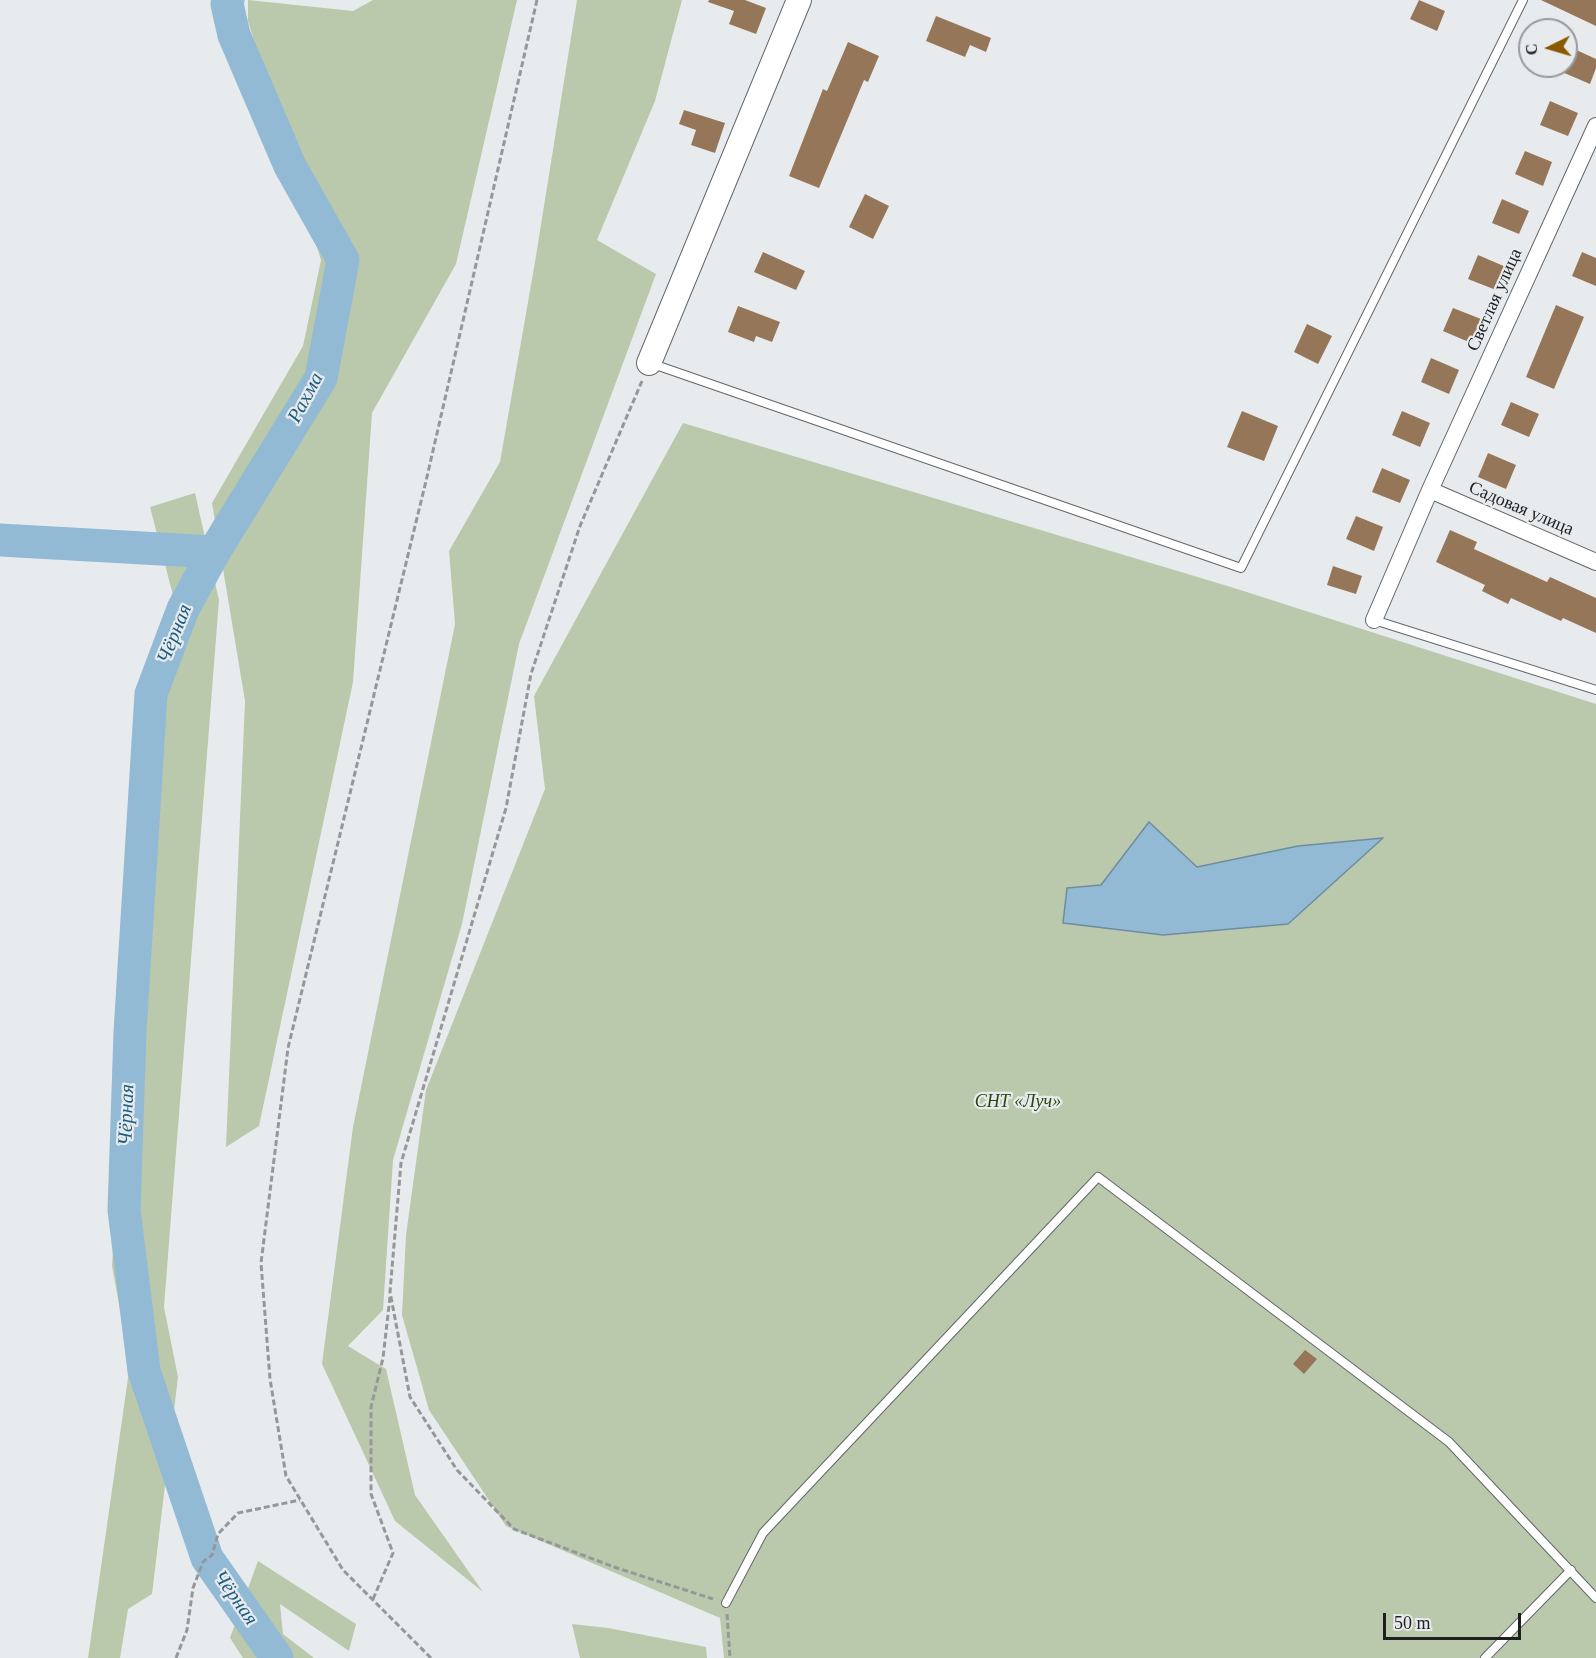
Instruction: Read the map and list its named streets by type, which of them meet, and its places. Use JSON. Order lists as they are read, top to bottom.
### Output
{
  "streets": {
    "street": ["Светлая улица", "Садовая улица"]
  },
  "crossings": [
    ["Светлая улица", "Садовая улица"]
  ],
  "water": ["Рахма", "Чёрная"],
  "parks": ["СНТ «Луч»"],
  "scale_bar": "50 m",
  "north": "left"
}
